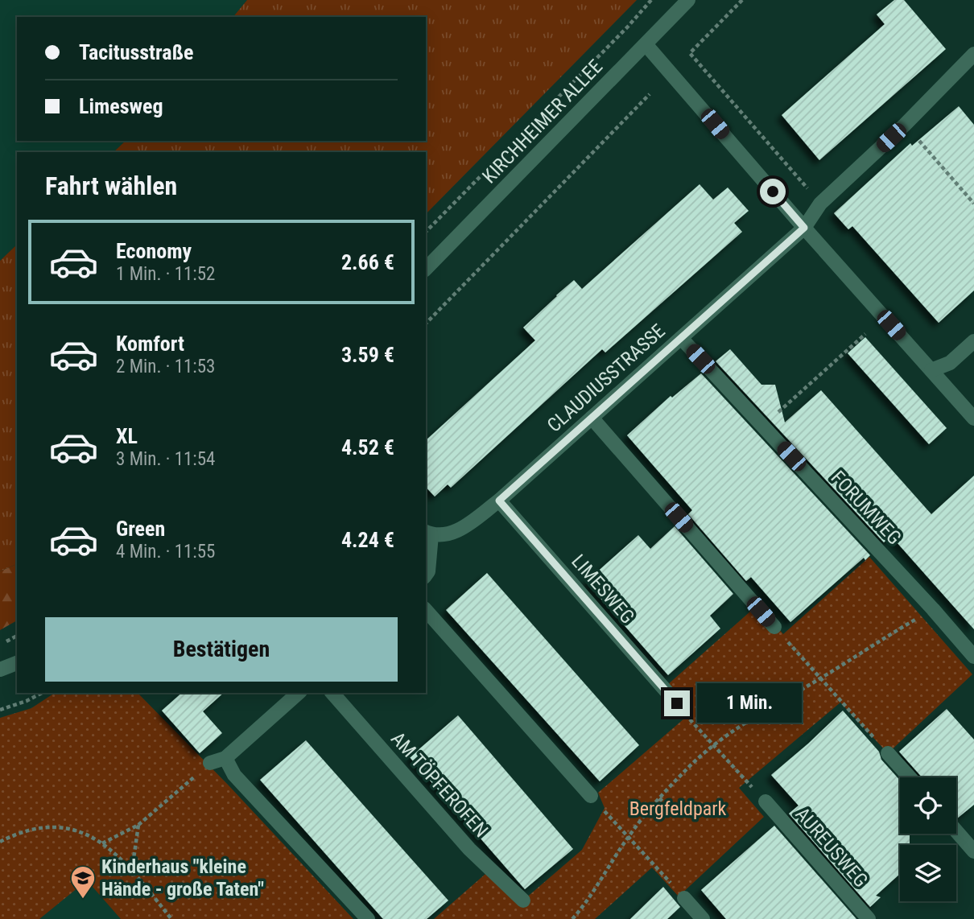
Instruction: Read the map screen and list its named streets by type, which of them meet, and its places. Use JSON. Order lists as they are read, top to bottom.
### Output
{
  "streets": {
    "street": [
      "KIRCHHEIMER ALLEE",
      "CLAUDIUSSTRASSE",
      "FORUMWEG",
      "LIMESWEG",
      "AM TÖPFEROFEN",
      "AUREUSWEG"
    ]
  },
  "crossings": [
    ["CLAUDIUSSTRASSE", "FORUMWEG"],
    ["CLAUDIUSSTRASSE", "LIMESWEG"]
  ],
  "parks": ["Bergfeldpark"],
  "places": {
    "school or university": ["Kinderhaus \"kleine Hände - große Taten\""]
  },
  "page": {
    "banner": ["Tacitusstraße", "Limesweg"],
    "heading": "Fahrt wählen",
    "list": [
      {
        "name": "Economy",
        "note": "1 Min. · 11:52",
        "value": "2.66 €"
      },
      {
        "name": "Komfort",
        "note": "2 Min. · 11:53",
        "value": "3.59 €"
      },
      {
        "name": "XL",
        "note": "3 Min. · 11:54",
        "value": "4.52 €"
      },
      {
        "name": "Green",
        "note": "4 Min. · 11:55",
        "value": "4.24 €"
      }
    ],
    "buttons": "Bestätigen",
    "bubble": "1 Min."
  }
}
